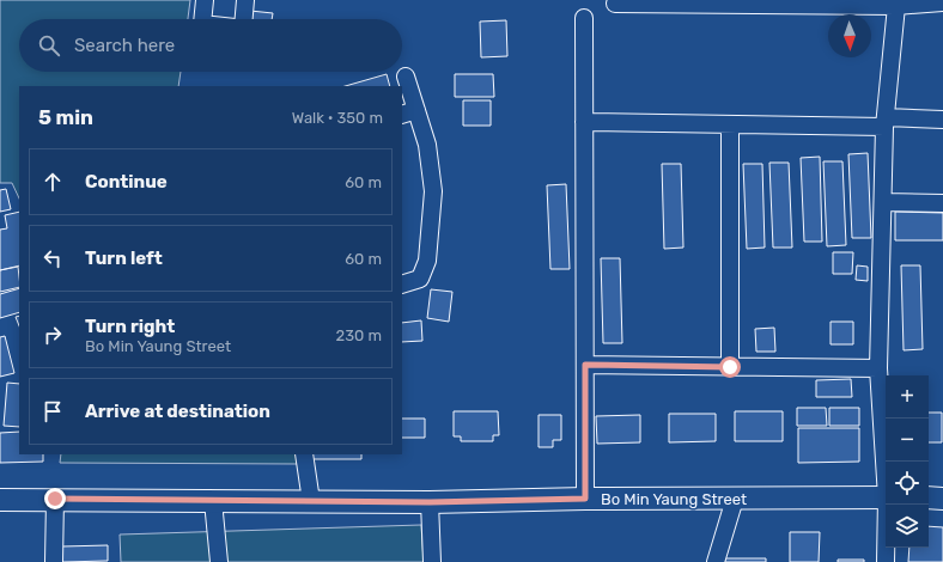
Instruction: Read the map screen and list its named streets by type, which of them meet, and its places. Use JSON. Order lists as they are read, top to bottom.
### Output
{
  "streets": {
    "main road": ["Bo Min Yaung Street"]
  },
  "north": "bottom",
  "page": {
    "search": "Search here",
    "heading": ["5 min", "Walk · 350 m"],
    "list": [
      ["Continue", "60 m"],
      ["Turn left", "60 m"],
      ["Turn right", "Bo Min Yaung Street", "230 m"],
      "Arrive at destination"
    ],
    "map_buttons": ["+", "−"]
  }
}
